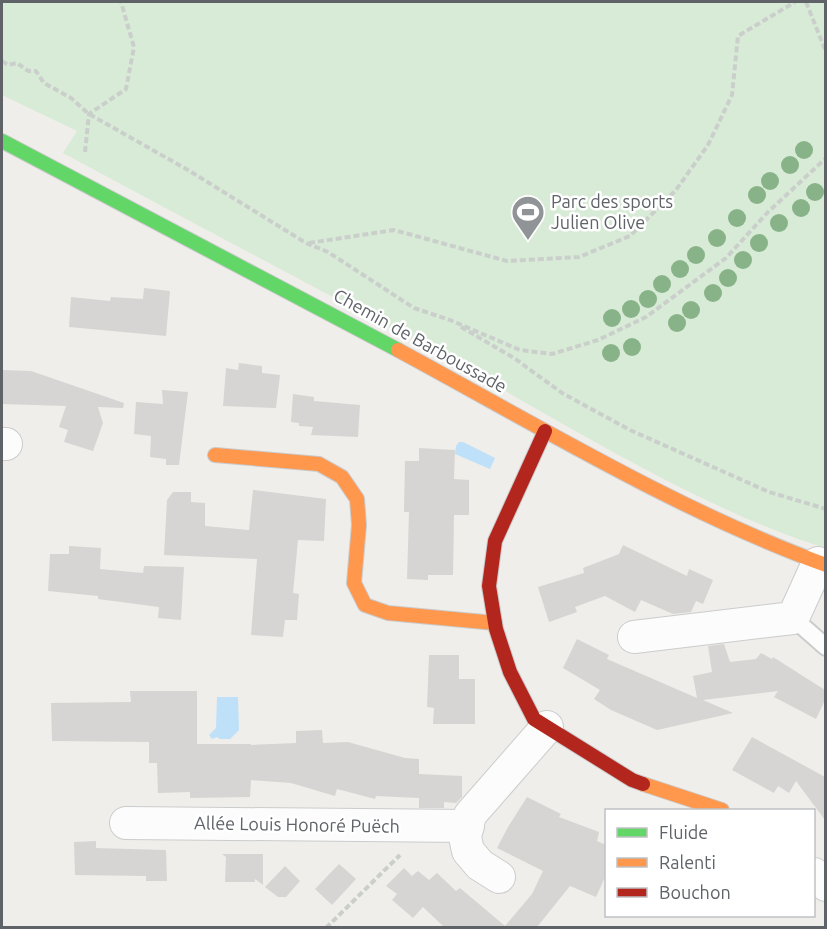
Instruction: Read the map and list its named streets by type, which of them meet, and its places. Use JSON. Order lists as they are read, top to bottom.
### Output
{
  "streets": {
    "street": ["Chemin de Barboussade", "Allée Louis Honoré Puëch"]
  },
  "places": {
    "sports": ["Parc des sports Julien Olive"]
  },
  "legend": ["Fluide", "Ralenti", "Bouchon"]
}
